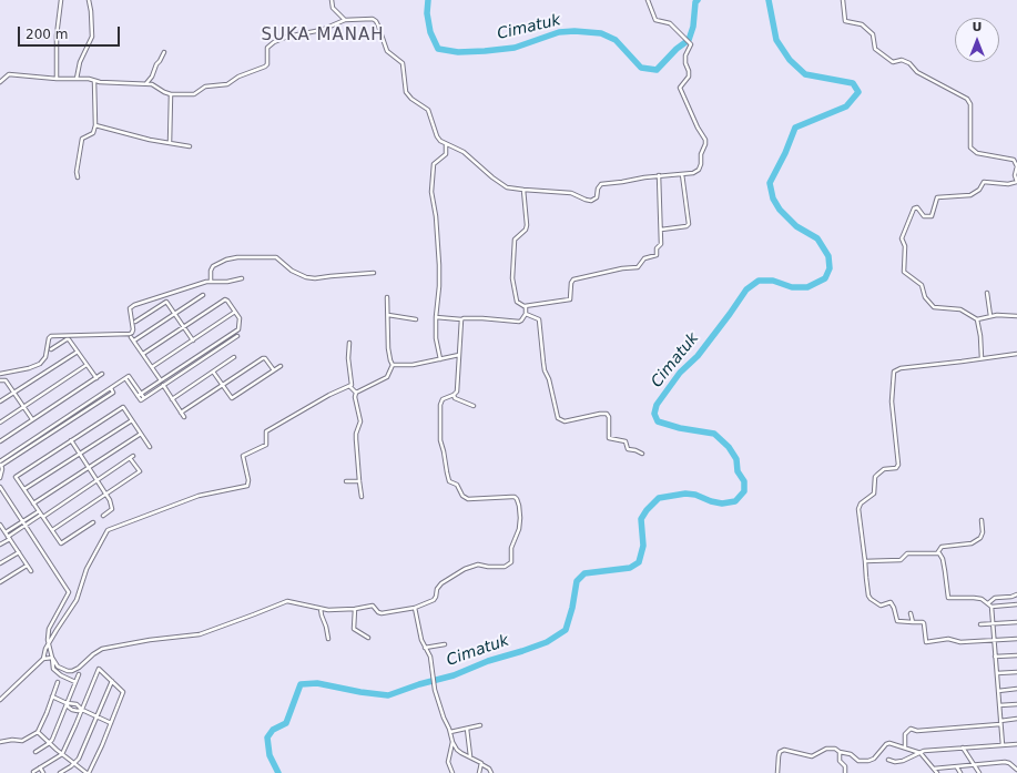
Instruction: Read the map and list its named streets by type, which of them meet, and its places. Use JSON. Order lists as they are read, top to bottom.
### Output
{
  "districts": ["SUKA MANAH"],
  "water": ["Cimatuk"],
  "scale_bar": "200 m",
  "north": "top"
}
